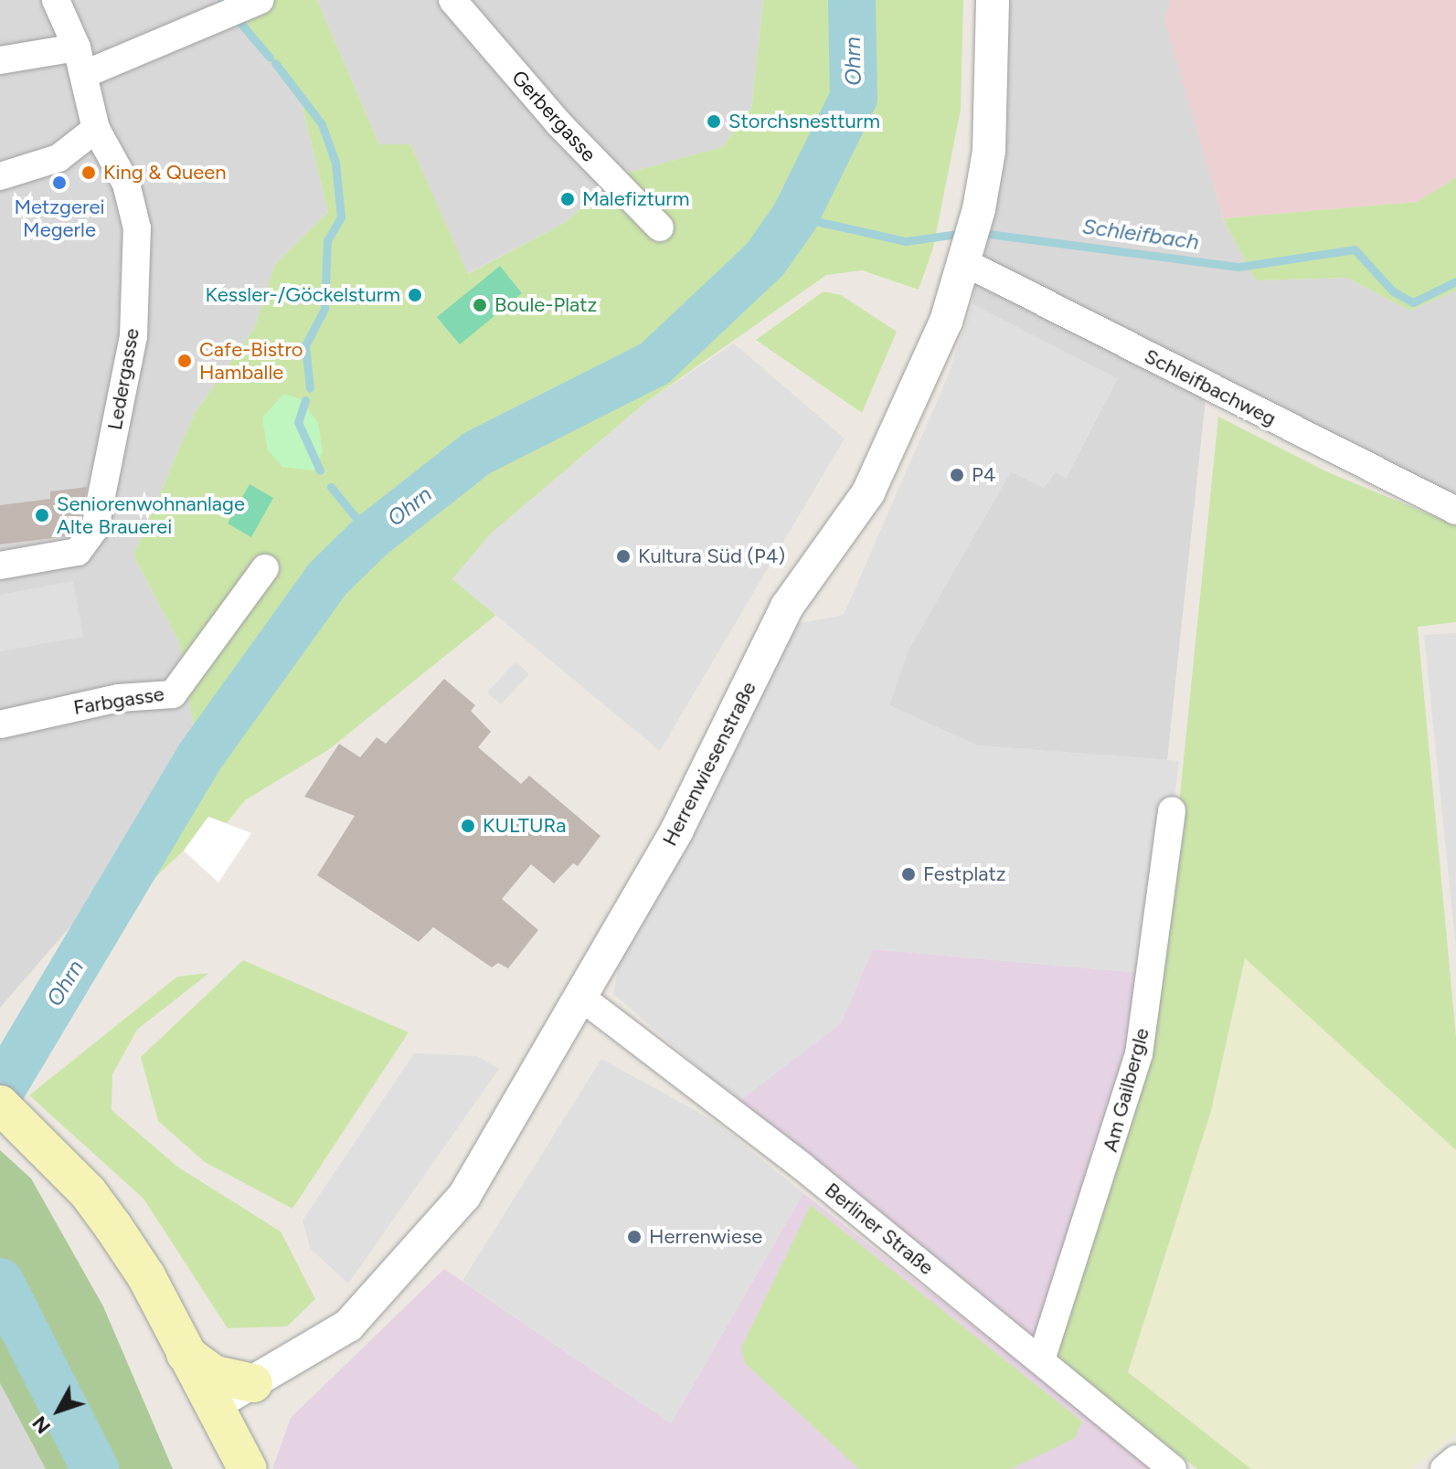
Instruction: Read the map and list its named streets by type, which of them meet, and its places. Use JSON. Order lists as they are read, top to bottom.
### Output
{
  "streets": {
    "street": [
      "Gerbergasse",
      "Ledergasse",
      "Schleifbachweg",
      "Farbgasse",
      "Herrenwiesenstraße",
      "Am Gailbergle",
      "Berliner Straße"
    ]
  },
  "crossings": [
    ["Schleifbachweg", "Herrenwiesenstraße"],
    ["Herrenwiesenstraße", "Berliner Straße"],
    ["Am Gailbergle", "Berliner Straße"]
  ],
  "water": ["Ohrn", "Schleifbach"],
  "places": [
    "Storchsnestturm",
    "King & Queen",
    "Metzgerei Megerle",
    "Malefizturm",
    "Kessler-/Göckelsturm",
    "Boule-Platz",
    "Cafe-Bistro Hamballe",
    "P4",
    "Seniorenwohnanlage Alte Brauerei",
    "Kultura Süd (P4)",
    "KULTURa",
    "Festplatz",
    "Herrenwiese"
  ],
  "north": "bottom left"
}
